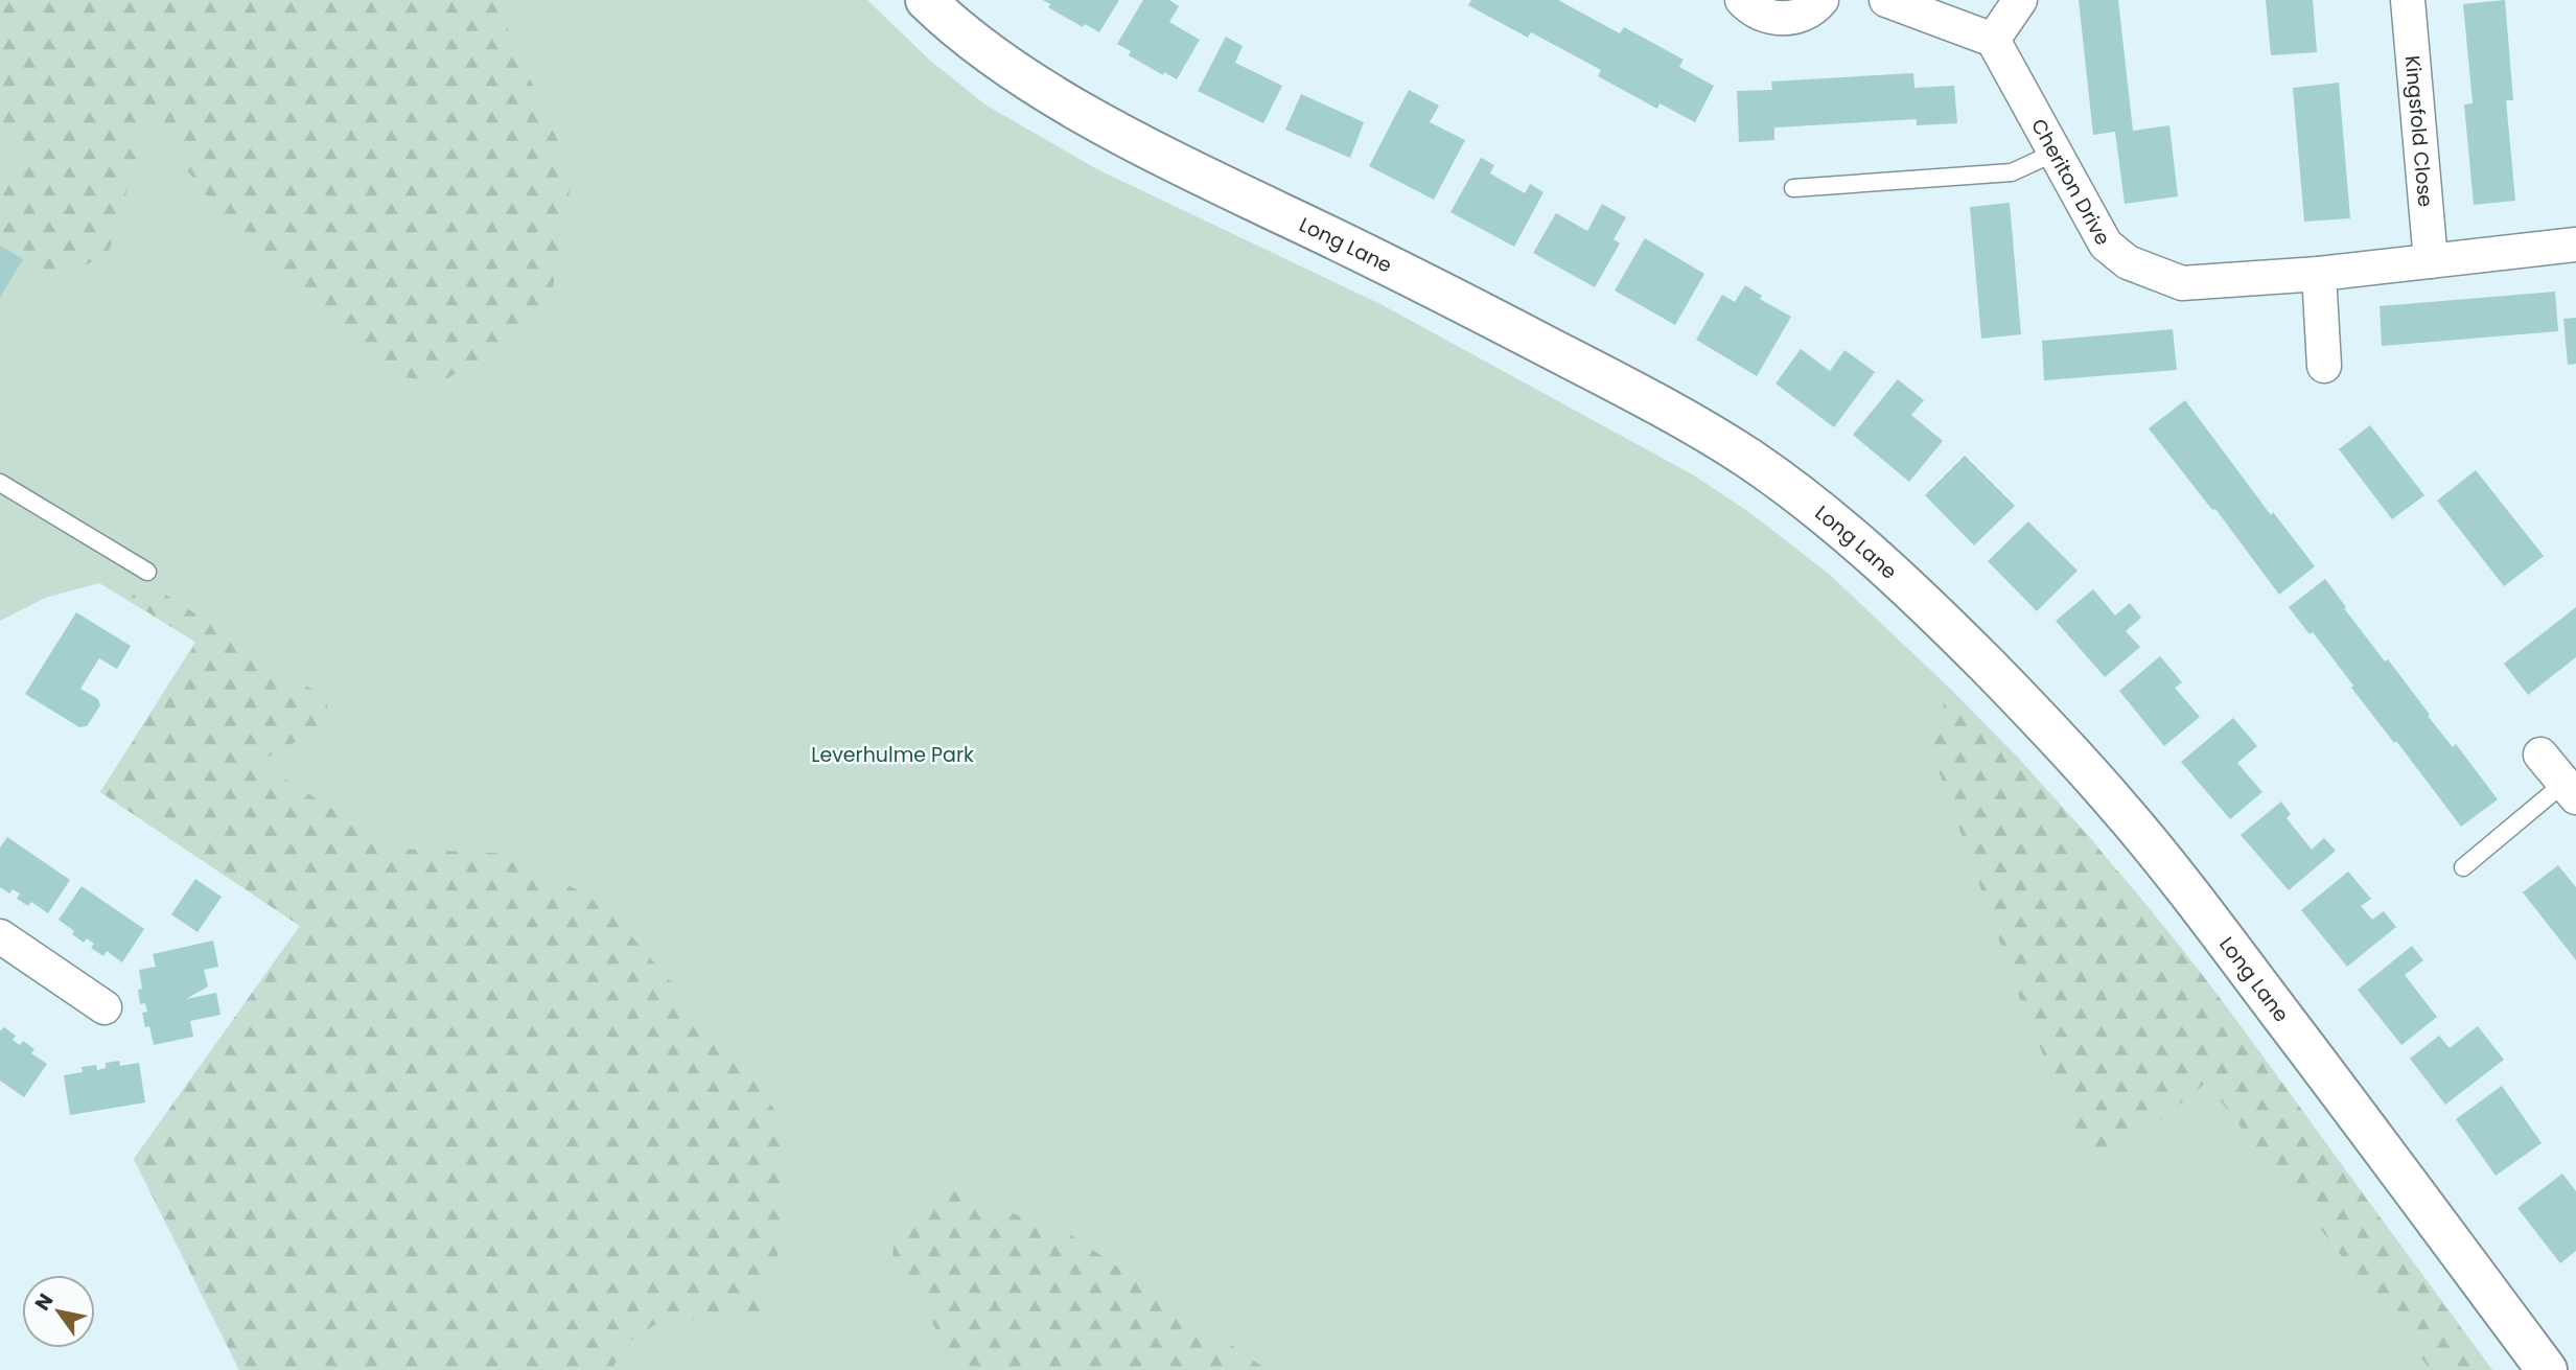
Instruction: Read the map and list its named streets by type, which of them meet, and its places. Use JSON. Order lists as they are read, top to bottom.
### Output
{
  "streets": {
    "street": ["Kingsfold Close", "Cheriton Drive", "Long Lane"]
  },
  "crossings": [
    ["Kingsfold Close", "Cheriton Drive"]
  ],
  "parks": ["Leverhulme Park"],
  "north": "top left"
}
